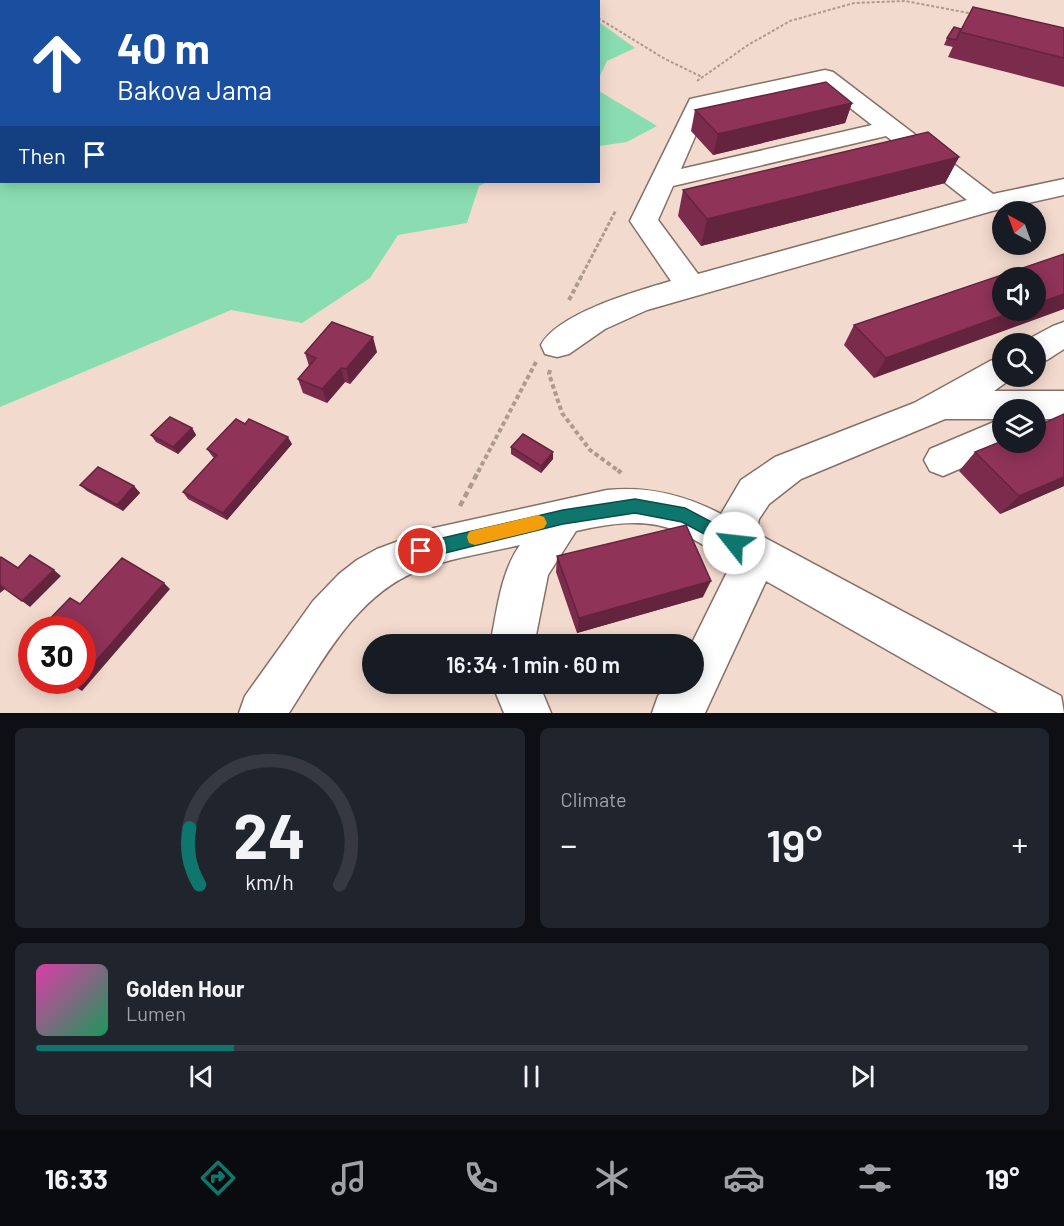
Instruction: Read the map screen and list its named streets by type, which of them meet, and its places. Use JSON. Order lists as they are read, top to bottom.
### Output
{
  "north": "top left",
  "page": {
    "turn": ["40 m", "Bakova Jama"],
    "then": "Then",
    "limit": "30",
    "trip": "16:34 · 1 min · 60 m",
    "tile": "Climate",
    "heat": ["−", "19°", "+"],
    "song": ["Golden Hour", "Lumen"],
    "tabs": ["16:33", "19°"],
    "gauge": ["24", "km/h"]
  }
}
